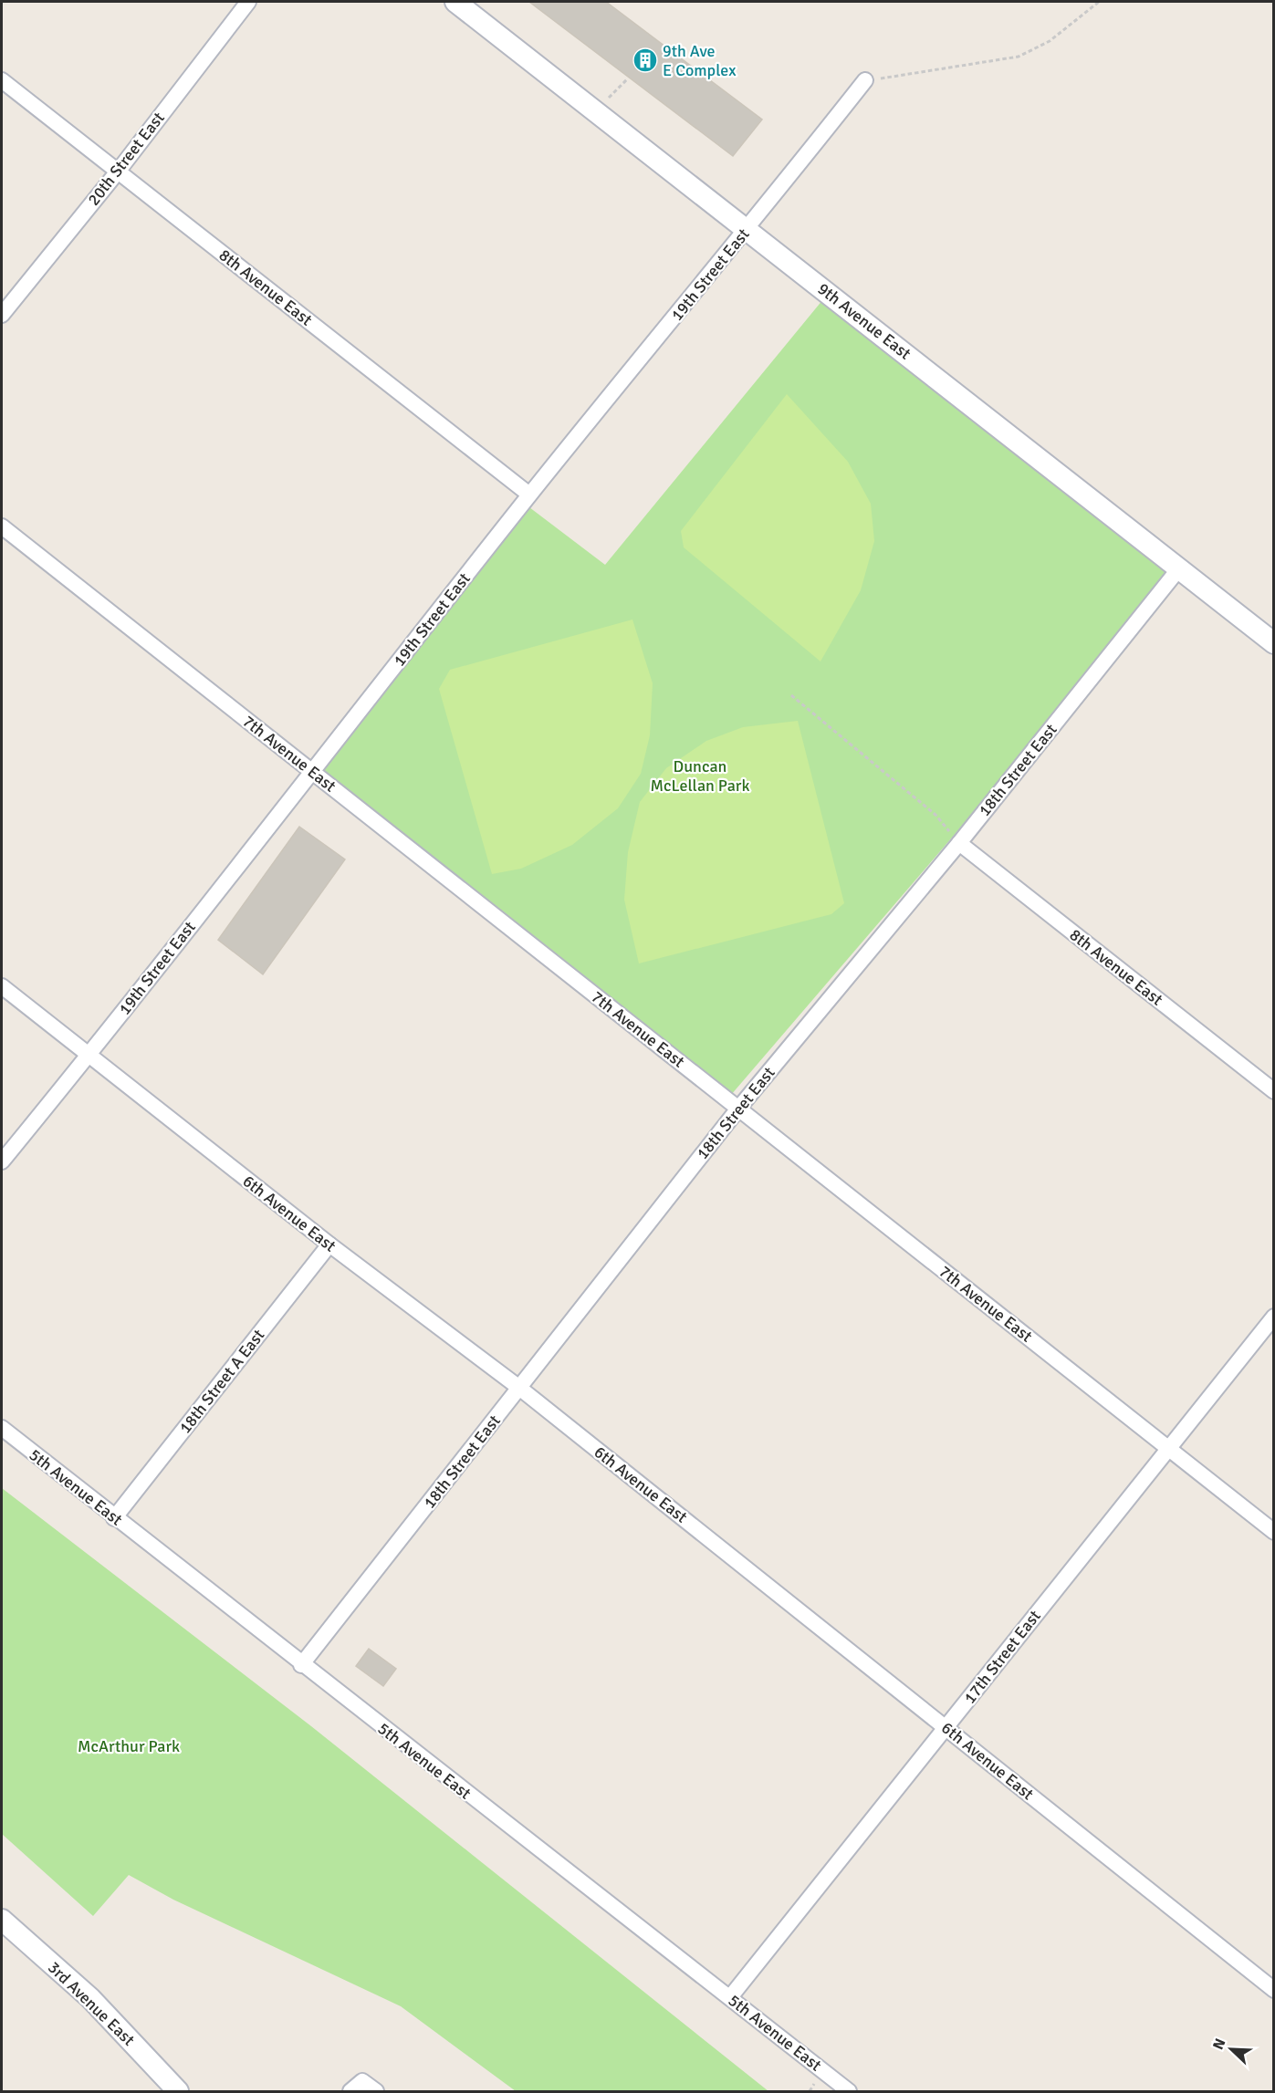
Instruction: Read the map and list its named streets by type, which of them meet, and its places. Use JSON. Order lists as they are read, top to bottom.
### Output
{
  "streets": {
    "street": [
      "20th Street East",
      "19th Street East",
      "8th Avenue East",
      "9th Avenue East",
      "7th Avenue East",
      "18th Street East",
      "6th Avenue East",
      "18th Street A East",
      "5th Avenue East",
      "17th Street East",
      "3rd Avenue East"
    ]
  },
  "crossings": [
    ["20th Street East", "8th Avenue East"],
    ["19th Street East", "8th Avenue East"],
    ["19th Street East", "9th Avenue East"],
    ["19th Street East", "7th Avenue East"],
    ["19th Street East", "6th Avenue East"],
    ["8th Avenue East", "18th Street East"],
    ["9th Avenue East", "18th Street East"],
    ["7th Avenue East", "18th Street East"],
    ["7th Avenue East", "17th Street East"],
    ["18th Street East", "6th Avenue East"],
    ["18th Street East", "5th Avenue East"],
    ["6th Avenue East", "18th Street A East"],
    ["6th Avenue East", "17th Street East"],
    ["18th Street A East", "5th Avenue East"],
    ["5th Avenue East", "17th Street East"]
  ],
  "parks": ["Duncan McLellan Park", "McArthur Park"],
  "places": {
    "building": ["9th Ave E Complex"]
  },
  "north": "top left"
}
